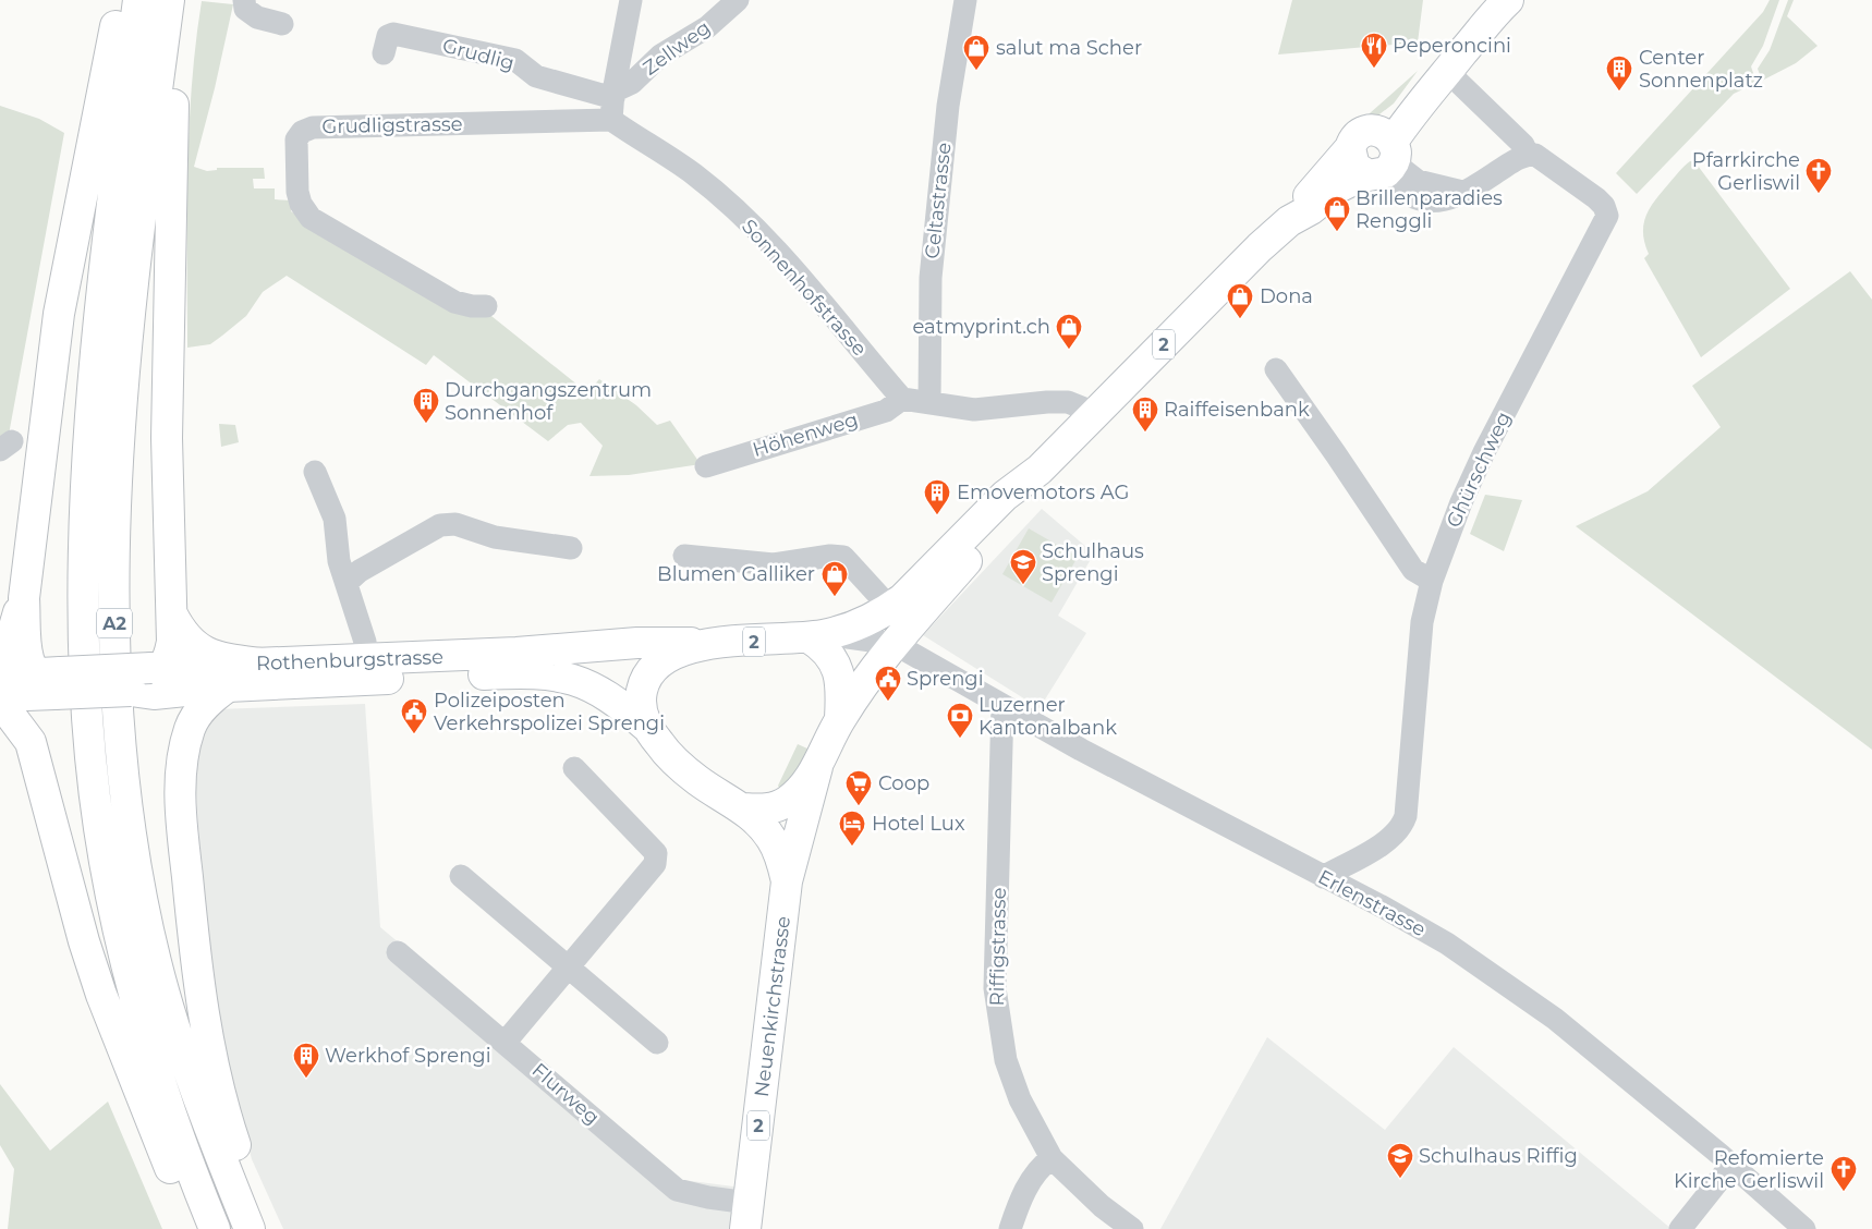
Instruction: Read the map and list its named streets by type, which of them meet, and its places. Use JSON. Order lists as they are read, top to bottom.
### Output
{
  "streets": {
    "main road": [
      "2",
      "A2",
      "Rothenburgstrasse",
      "Neuenkirchstrasse"
    ],
    "street": [
      "Zellweg",
      "Grudlig",
      "Grudligstrasse",
      "Celtastrasse",
      "Sonnenhofstrasse",
      "Höhenweg",
      "Ghürschweg",
      "Erlenstrasse",
      "Riffigstrasse",
      "Flurweg"
    ]
  },
  "crossings": [
    ["Zellweg", "Grudlig"],
    ["Zellweg", "Grudligstrasse"],
    ["Zellweg", "Sonnenhofstrasse"],
    ["Grudlig", "Grudligstrasse"],
    ["Grudlig", "Sonnenhofstrasse"],
    ["Grudligstrasse", "Sonnenhofstrasse"],
    ["Sonnenhofstrasse", "Höhenweg"],
    ["2", "Rothenburgstrasse"],
    ["2", "Erlenstrasse"],
    ["2", "Neuenkirchstrasse"],
    ["Ghürschweg", "Erlenstrasse"],
    ["Erlenstrasse", "Riffigstrasse"],
    ["Neuenkirchstrasse", "Flurweg"]
  ],
  "places": {
    "restaurant": ["Peperoncini"],
    "shop": [
      "salut ma Scher",
      "Brillenparadies Renggli",
      "Dona",
      "eatmyprint.ch",
      "Blumen Galliker"
    ],
    "building": [
      "Center Sonnenplatz",
      "Durchgangszentrum Sonnenhof",
      "Raiffeisenbank",
      "Emovemotors AG",
      "Werkhof Sprengi"
    ],
    "church": ["Pfarrkirche Gerliswil", "Refomierte Kirche Gerliswil"],
    "school or university": ["Schulhaus Sprengi", "Schulhaus Riffig"],
    "public building": ["Sprengi", "Polizeiposten Verkehrspolizei Sprengi"],
    "bank": ["Luzerner Kantonalbank"],
    "supermarket": ["Coop"],
    "hotel": ["Hotel Lux"]
  }
}
